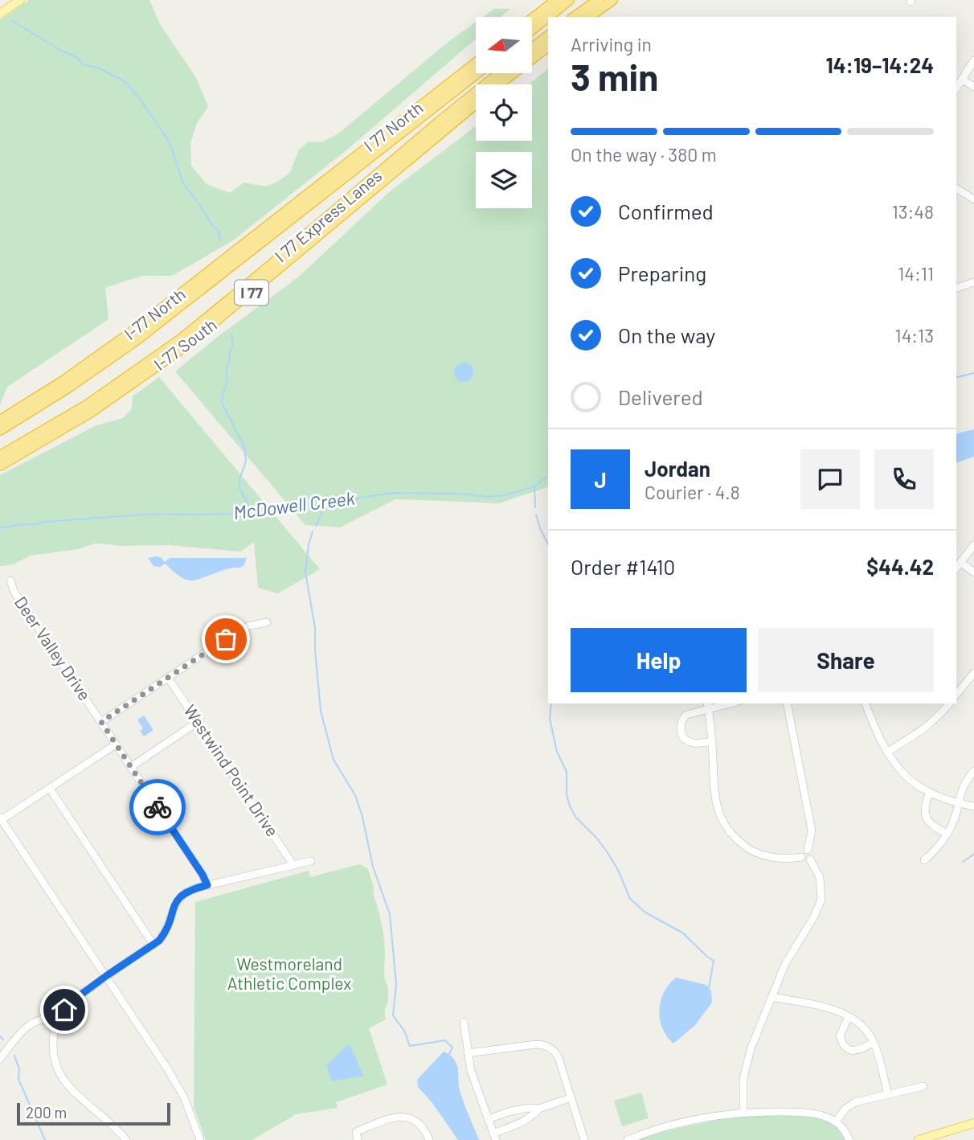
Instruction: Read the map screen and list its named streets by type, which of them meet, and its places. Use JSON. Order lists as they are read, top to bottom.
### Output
{
  "streets": {
    "highway": [
      "I 77 North",
      "I 77 Express Lanes",
      "I 77",
      "I-77 North",
      "I-77 South"
    ],
    "street": ["Deer Valley Drive", "Westwind Point Drive"]
  },
  "crossings": [
    ["I 77 North", "I-77 North"]
  ],
  "water": ["McDowell Creek"],
  "parks": ["Westmoreland Athletic Complex"],
  "scale_bar": "200 m",
  "north": "left",
  "page": {
    "heading": ["3 min", "Arriving in", "14:19–14:24"],
    "panel": [
      "Jordan",
      "Courier · 4.8",
      "Order #1410",
      "$44.42"
    ],
    "bar": "On the way · 380 m",
    "list": [
      ["Confirmed", "13:48"],
      ["Preparing", "14:11"],
      ["On the way", "14:13"],
      "Delivered"
    ],
    "round": "J",
    "buttons": ["Help", "Share"],
    "scale": "200 m"
  }
}
